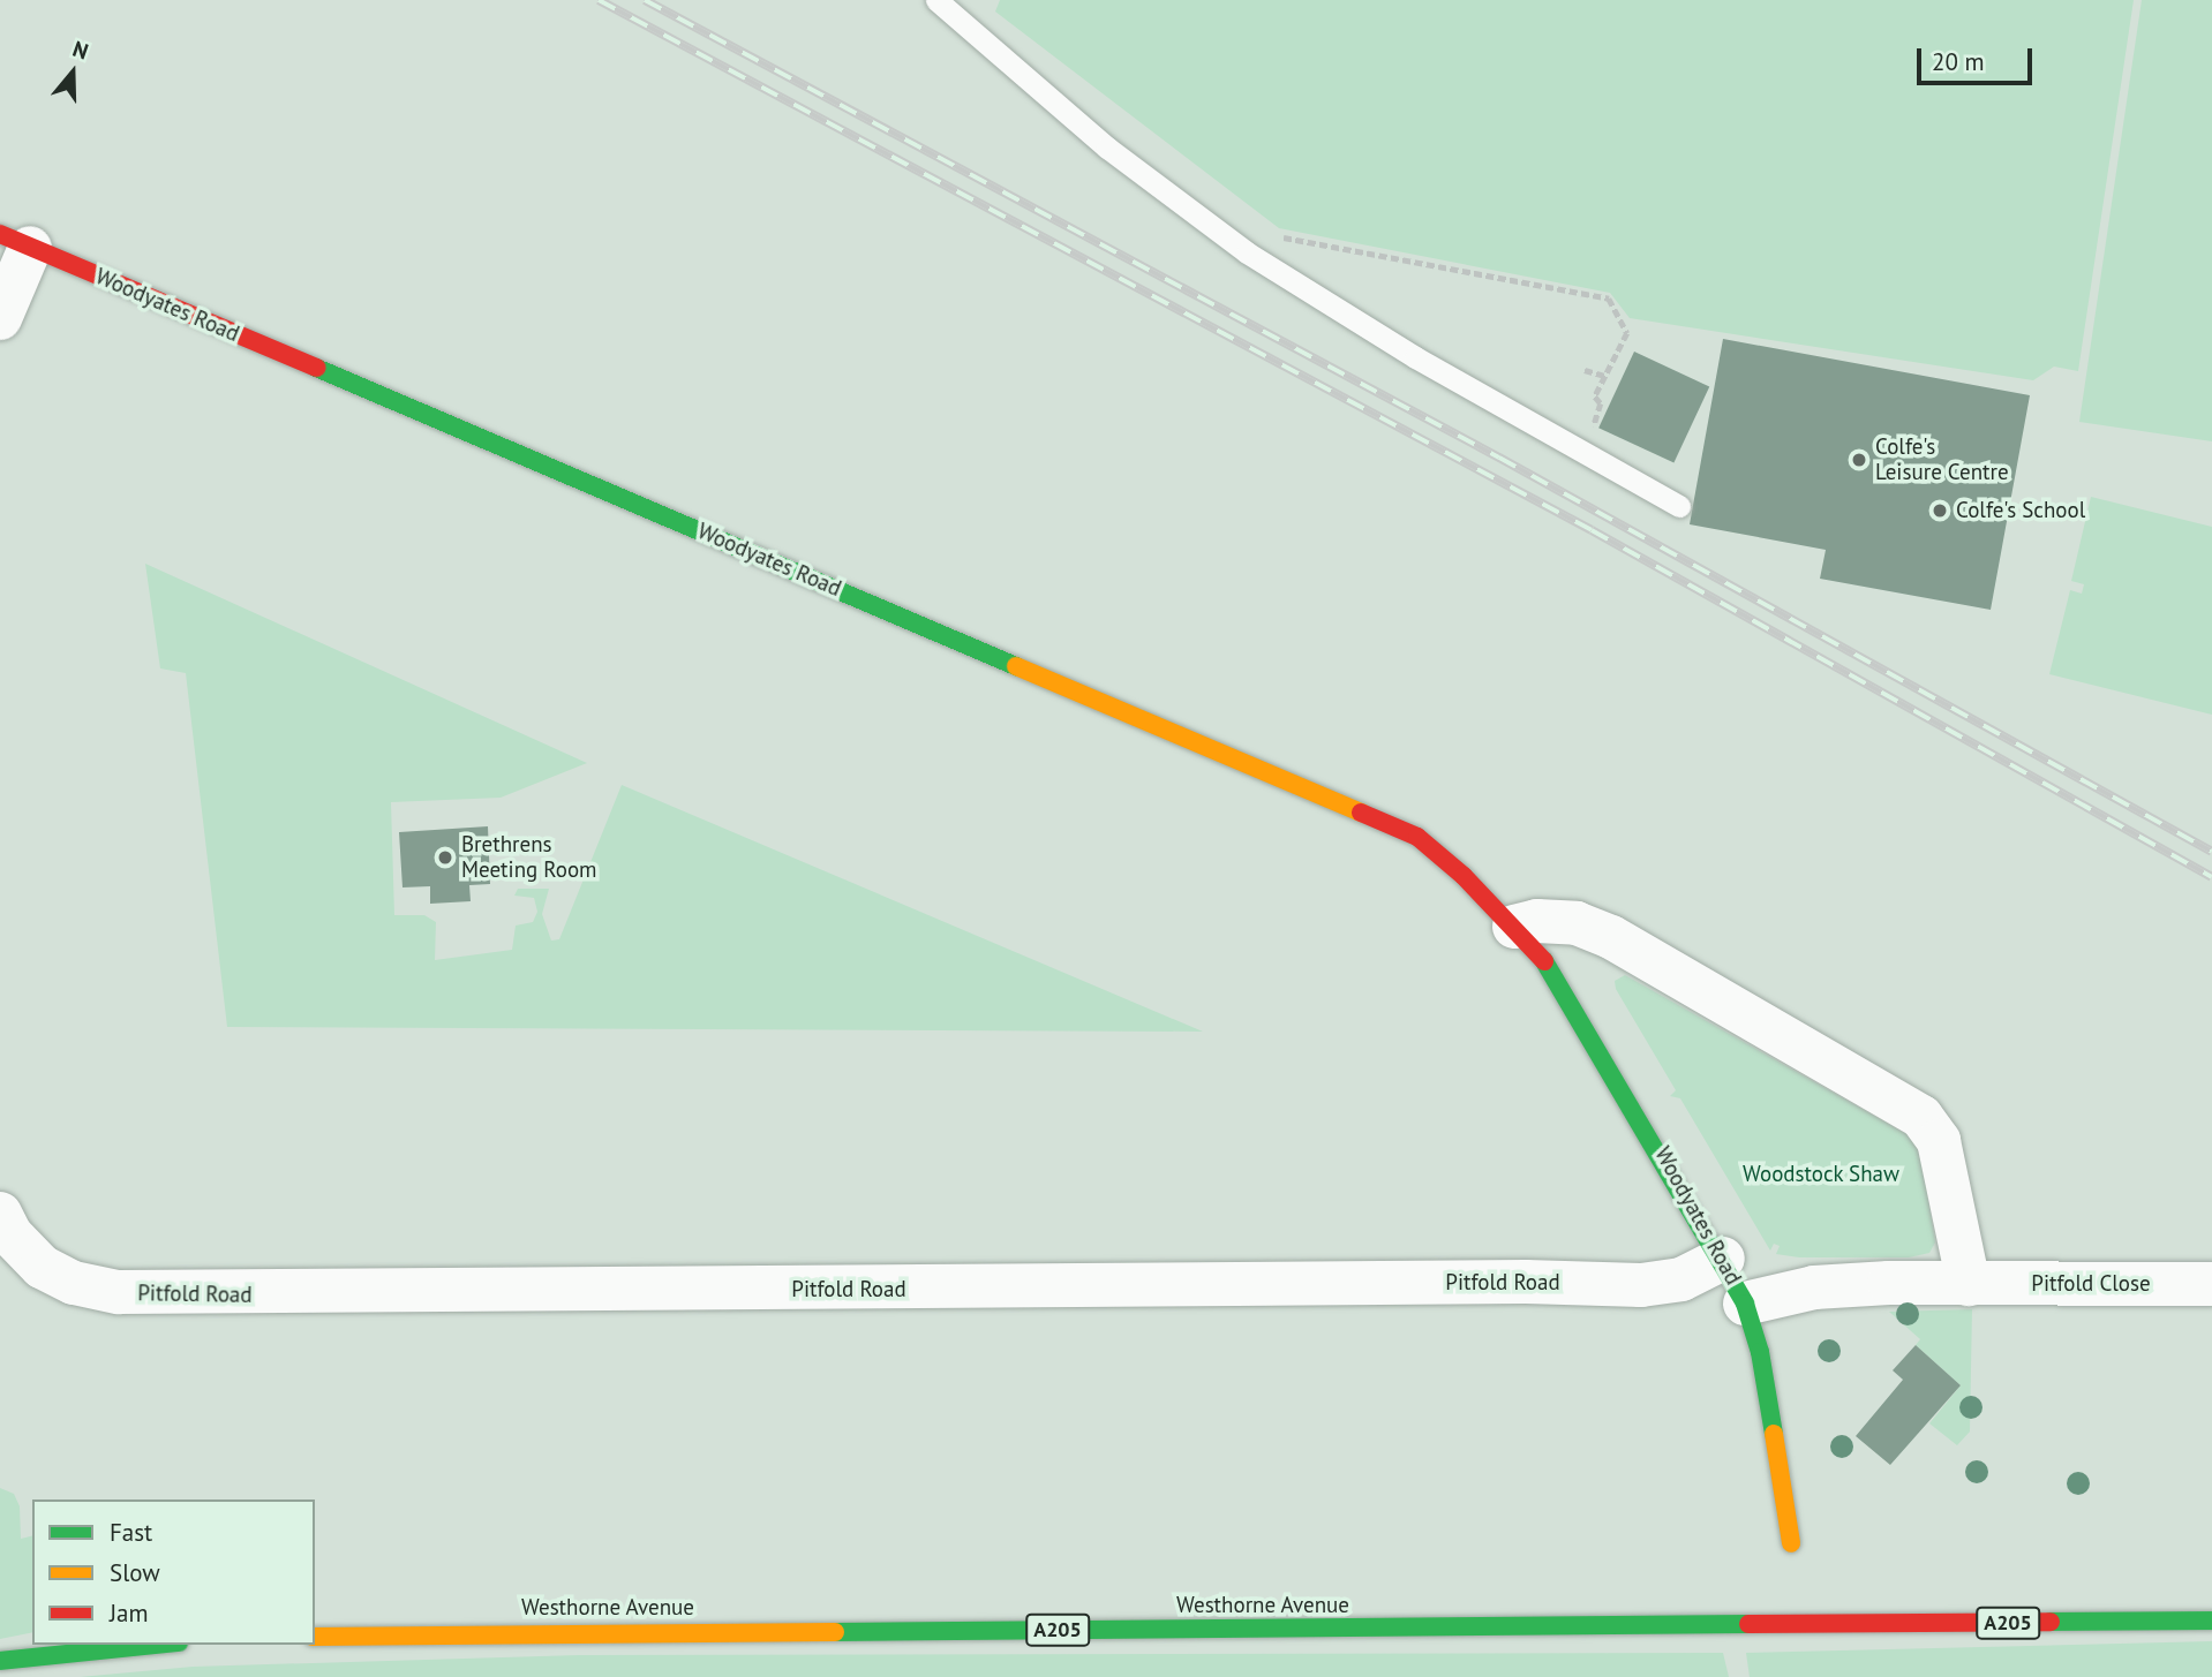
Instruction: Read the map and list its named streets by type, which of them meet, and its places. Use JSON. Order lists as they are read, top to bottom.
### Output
{
  "streets": {
    "main road": ["Woodyates Road", "Westhorne Avenue", "A205"],
    "street": ["Pitfold Road", "Pitfold Close"]
  },
  "crossings": [
    ["Woodyates Road", "Pitfold Road"]
  ],
  "parks": ["Woodstock Shaw"],
  "places": ["Colfe's Leisure Centre", "Colfe's School", "Brethrens Meeting Room"],
  "legend": ["Fast", "Slow", "Jam"],
  "scale_bar": "20 m",
  "north": "top"
}
